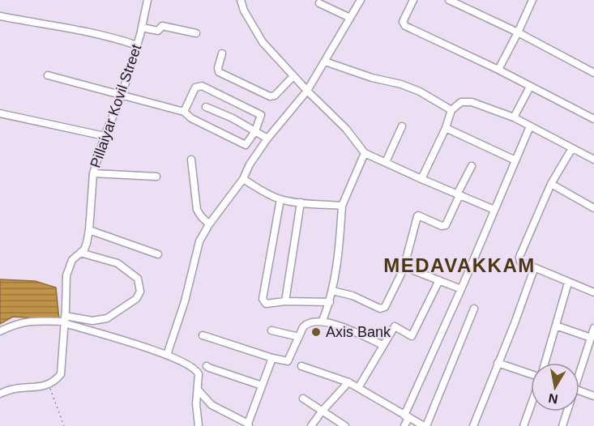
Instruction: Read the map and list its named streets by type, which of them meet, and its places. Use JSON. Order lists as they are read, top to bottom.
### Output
{
  "streets": {
    "street": ["Pillaiyar Kovil Street"]
  },
  "districts": ["MEDAVAKKAM"],
  "places": ["Axis Bank"],
  "north": "bottom"
}
